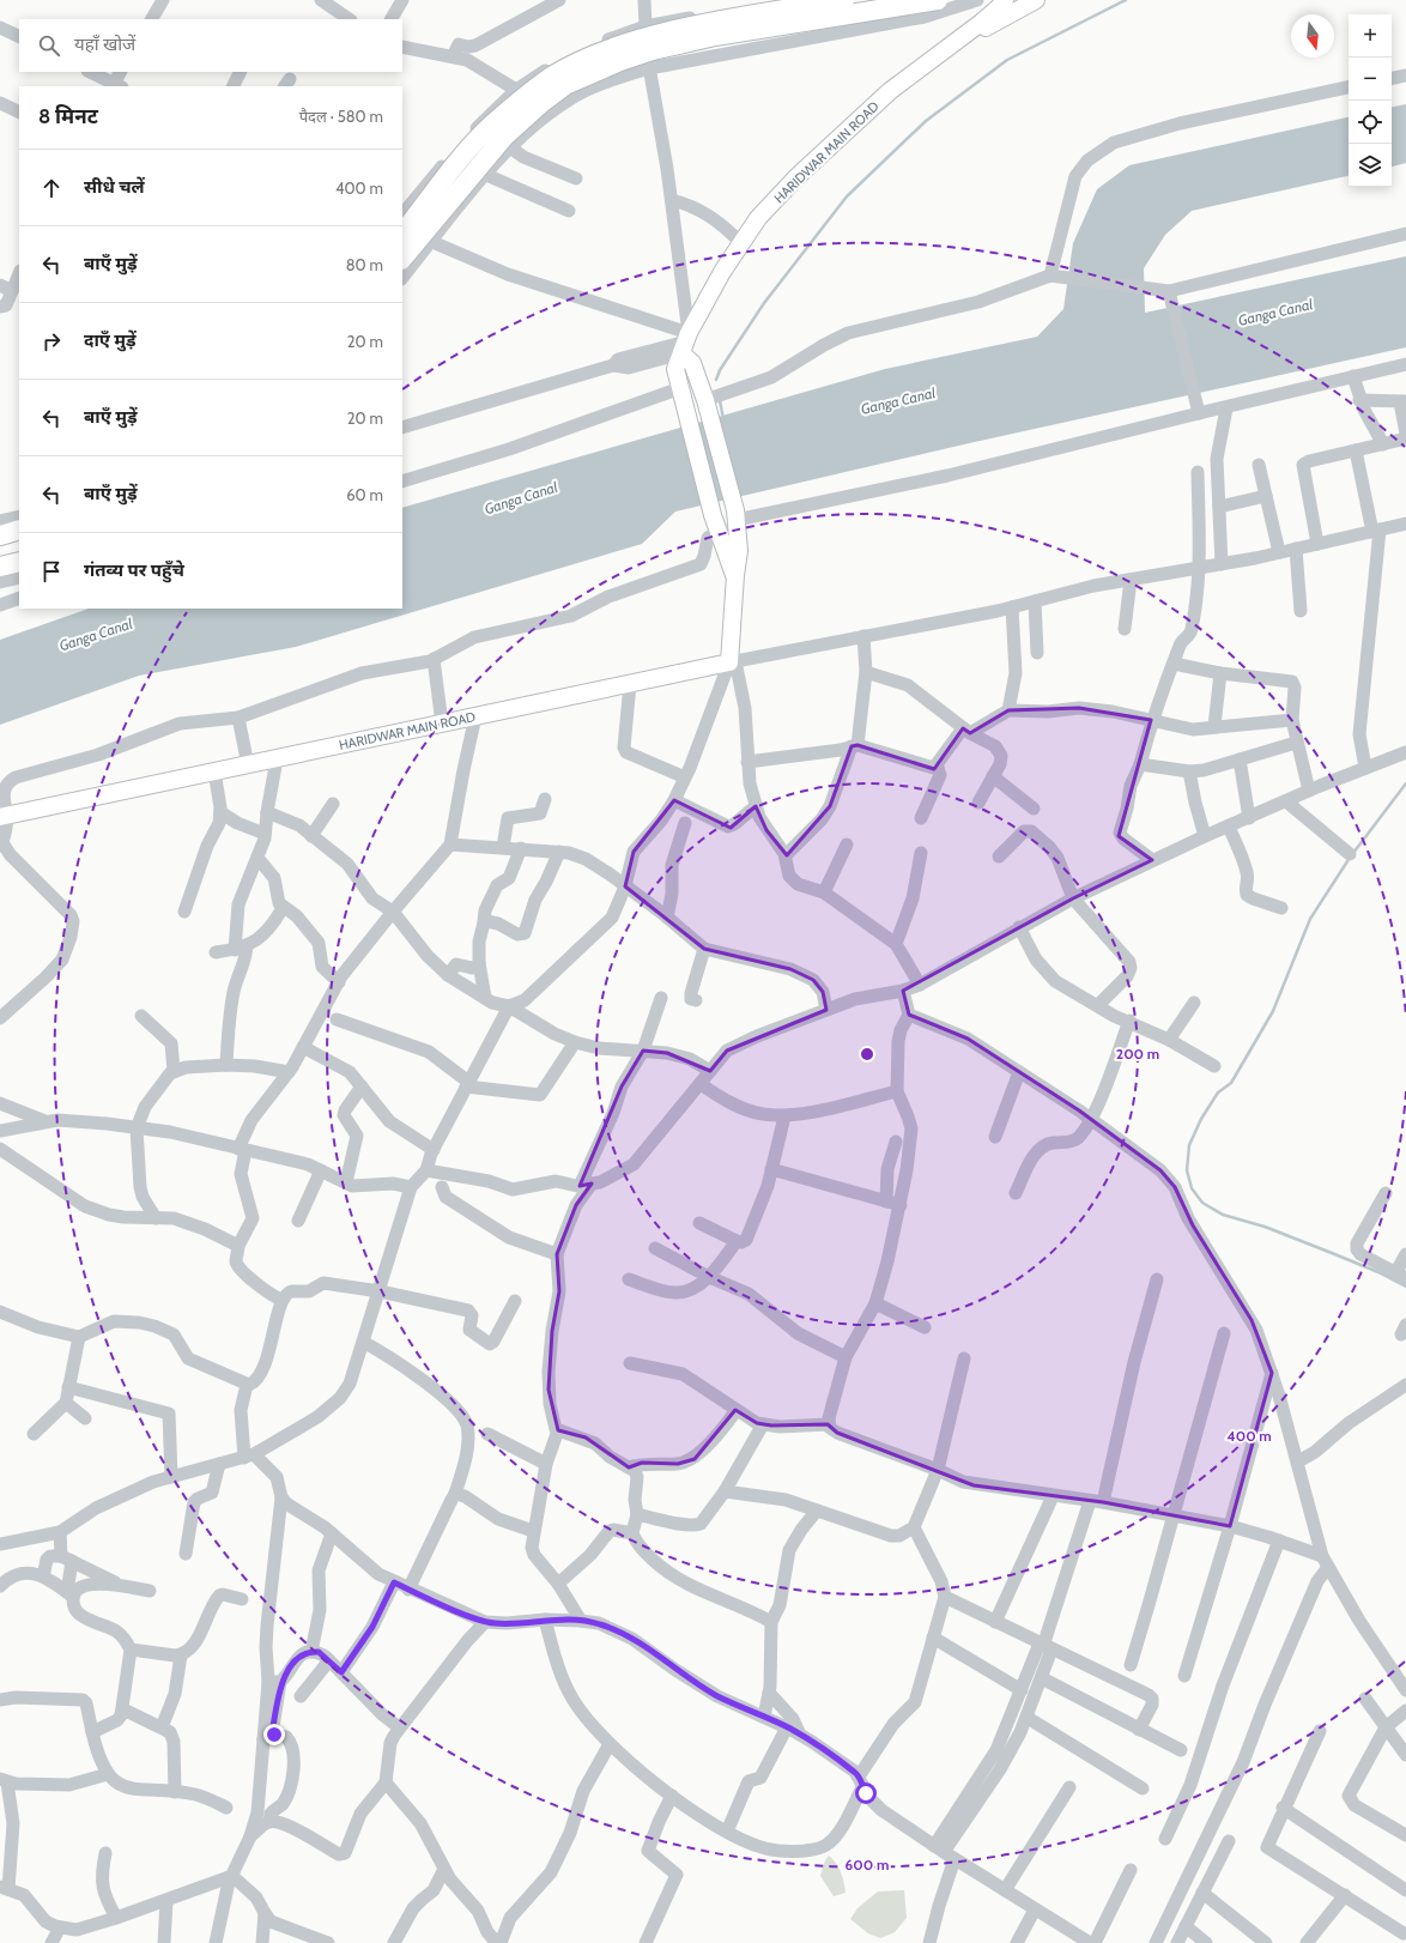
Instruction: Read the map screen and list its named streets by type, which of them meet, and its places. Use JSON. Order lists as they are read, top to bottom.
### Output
{
  "streets": {
    "main road": ["HARIDWAR MAIN ROAD"]
  },
  "water": ["Ganga Canal"],
  "north": "bottom",
  "page": {
    "map_buttons": ["+", "−"],
    "search": "यहाँ खोजें",
    "heading": ["8 मिनट", "पैदल · 580 m"],
    "list": [
      ["सीधे चलें", "400 m"],
      ["बाएँ मुड़ें", "80 m"],
      ["दाएँ मुड़ें", "20 m"],
      ["बाएँ मुड़ें", "20 m"],
      ["बाएँ मुड़ें", "60 m"],
      "गंतव्य पर पहुँचे"
    ]
  },
  "rings": ["200 m", "400 m", "600 m"]
}
